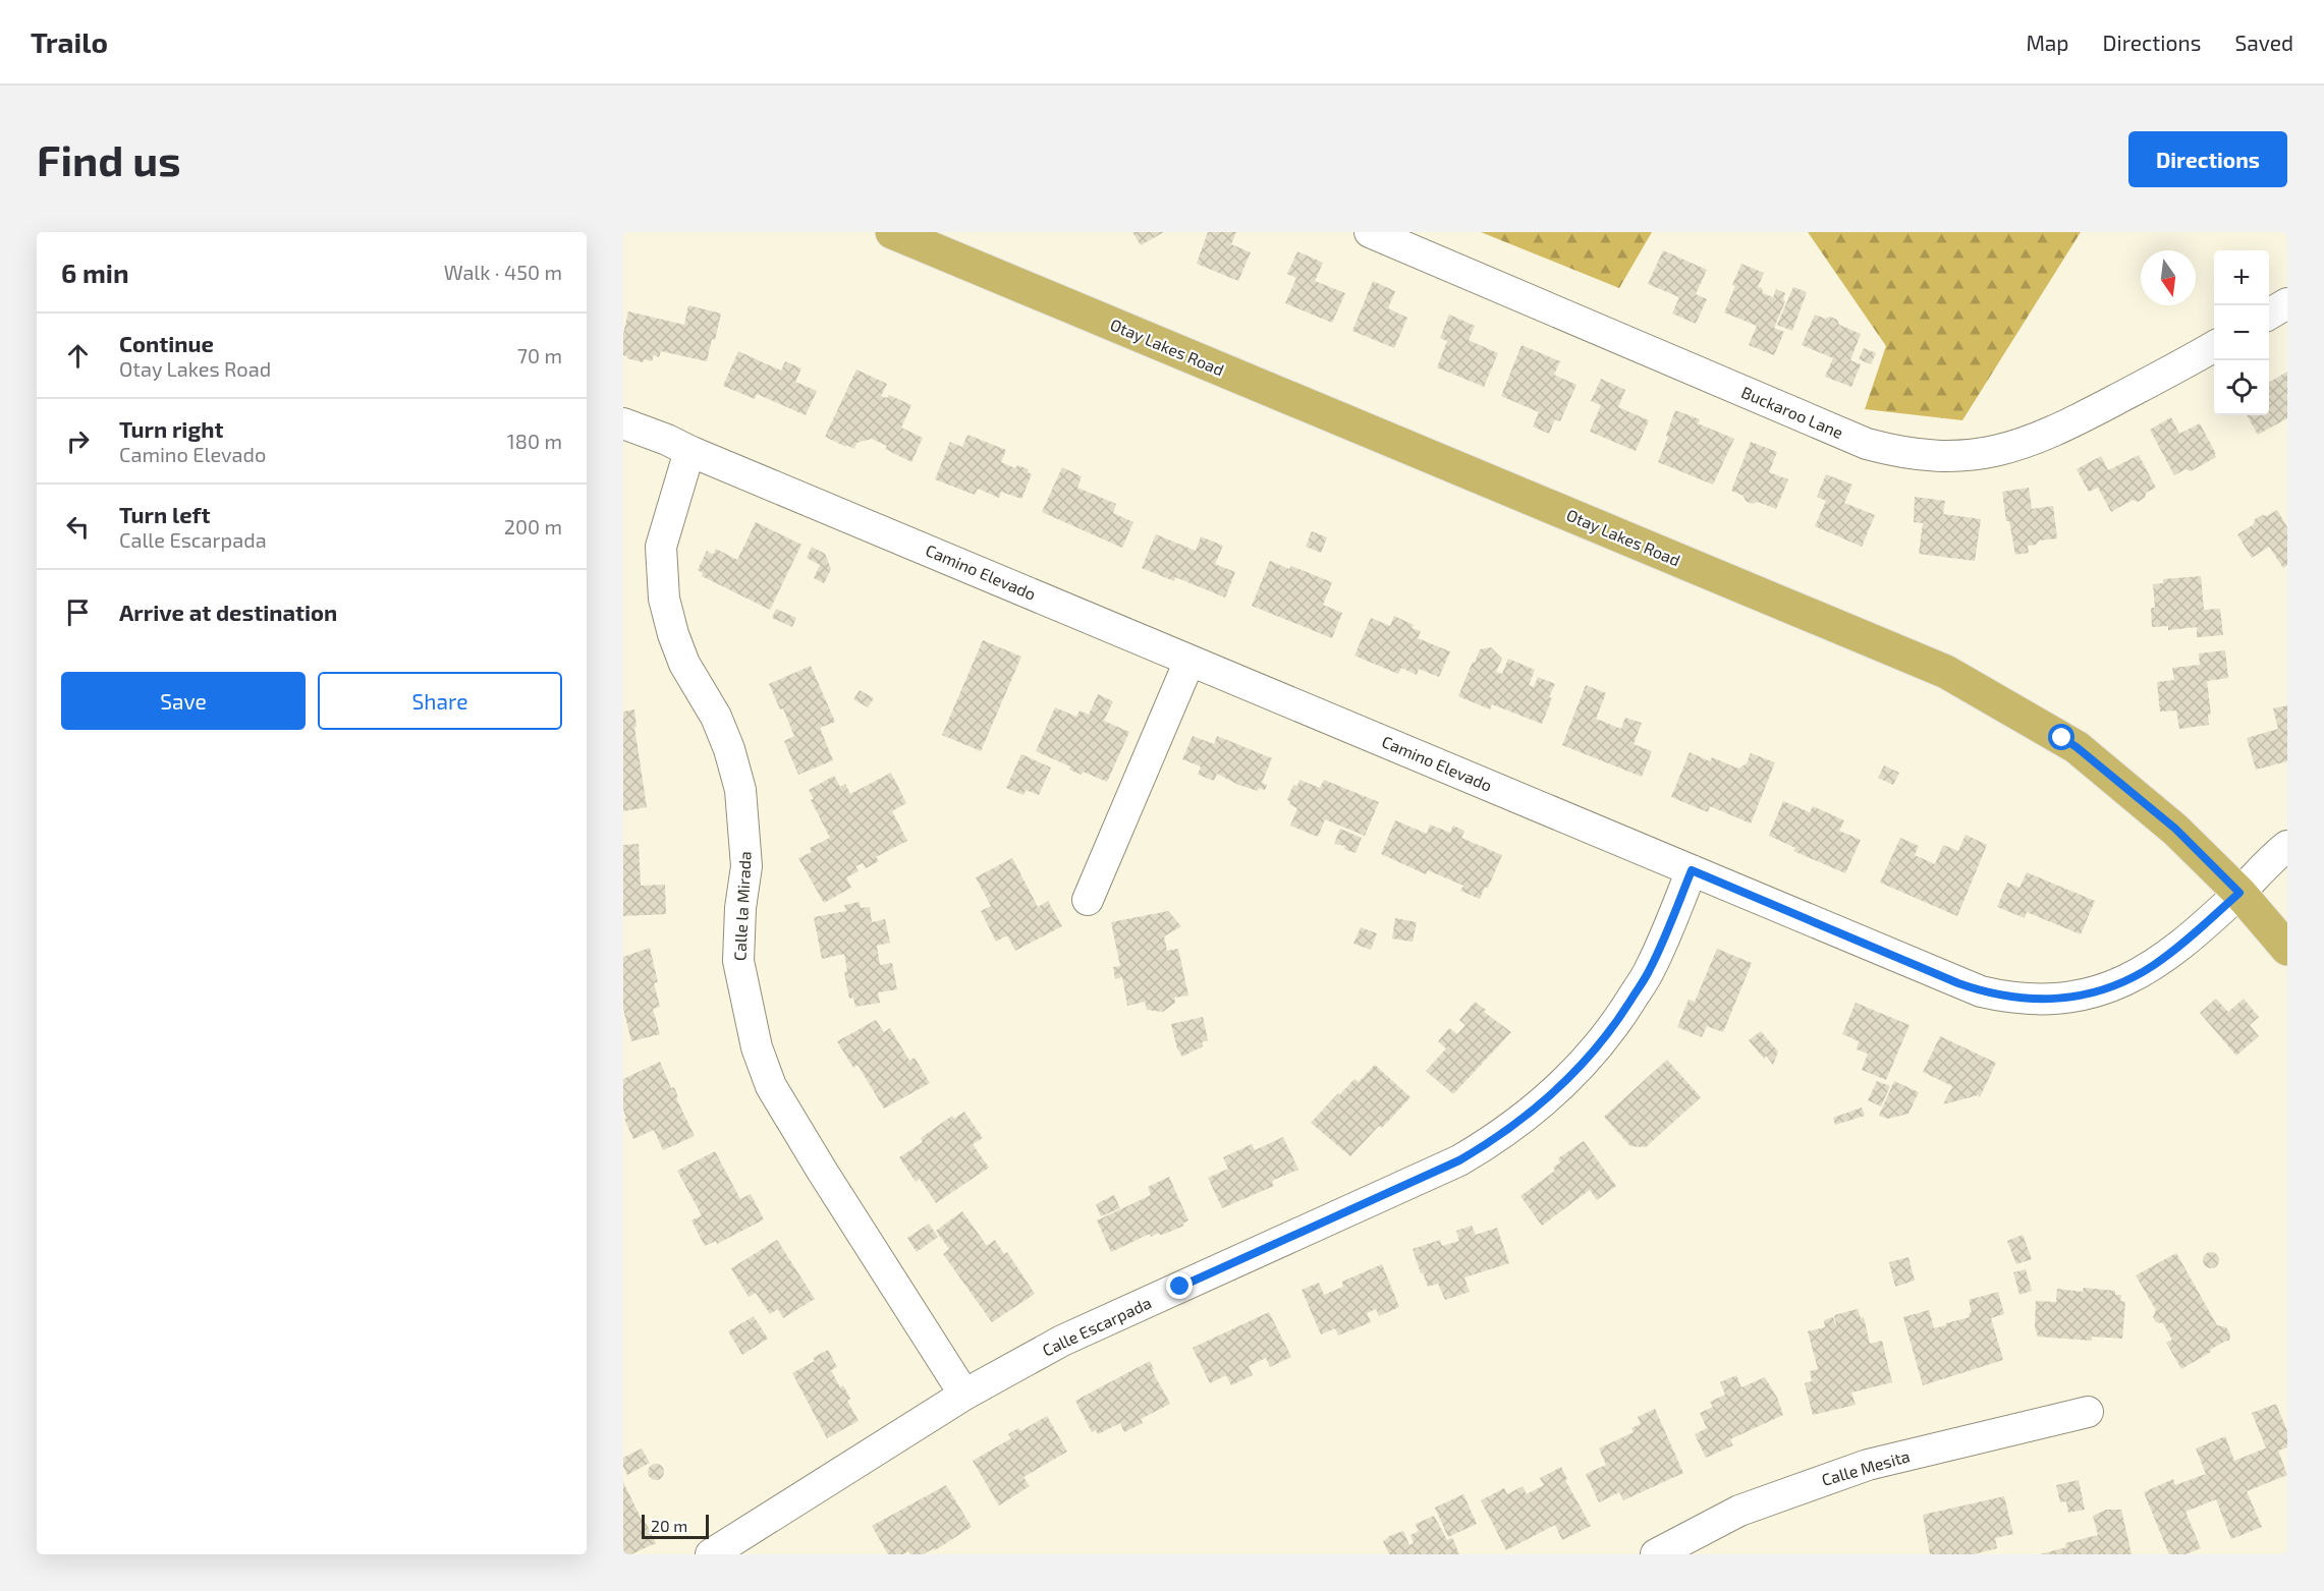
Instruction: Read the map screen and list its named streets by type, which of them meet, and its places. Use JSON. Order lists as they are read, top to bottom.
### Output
{
  "streets": {
    "main road": ["Otay Lakes Road"],
    "street": [
      "Buckaroo Lane",
      "Camino Elevado",
      "Calle la Mirada",
      "Calle Escarpada",
      "Calle Mesita"
    ]
  },
  "crossings": [
    ["Otay Lakes Road", "Camino Elevado"],
    ["Camino Elevado", "Calle la Mirada"],
    ["Camino Elevado", "Calle Escarpada"],
    ["Calle la Mirada", "Calle Escarpada"]
  ],
  "scale_bar": "20 m",
  "north": "bottom",
  "page": {
    "header": "Trailo",
    "nav": ["Map", "Directions", "Saved"],
    "buttons": [
      "Directions",
      ["Save", "Share"]
    ],
    "title": "Find us",
    "heading": ["6 min", "Walk · 450 m"],
    "map_buttons": ["+", "−"],
    "list": [
      ["Continue", "Otay Lakes Road", "70 m"],
      ["Turn right", "Camino Elevado", "180 m"],
      ["Turn left", "Calle Escarpada", "200 m"],
      "Arrive at destination"
    ],
    "scale": "20 m"
  }
}
